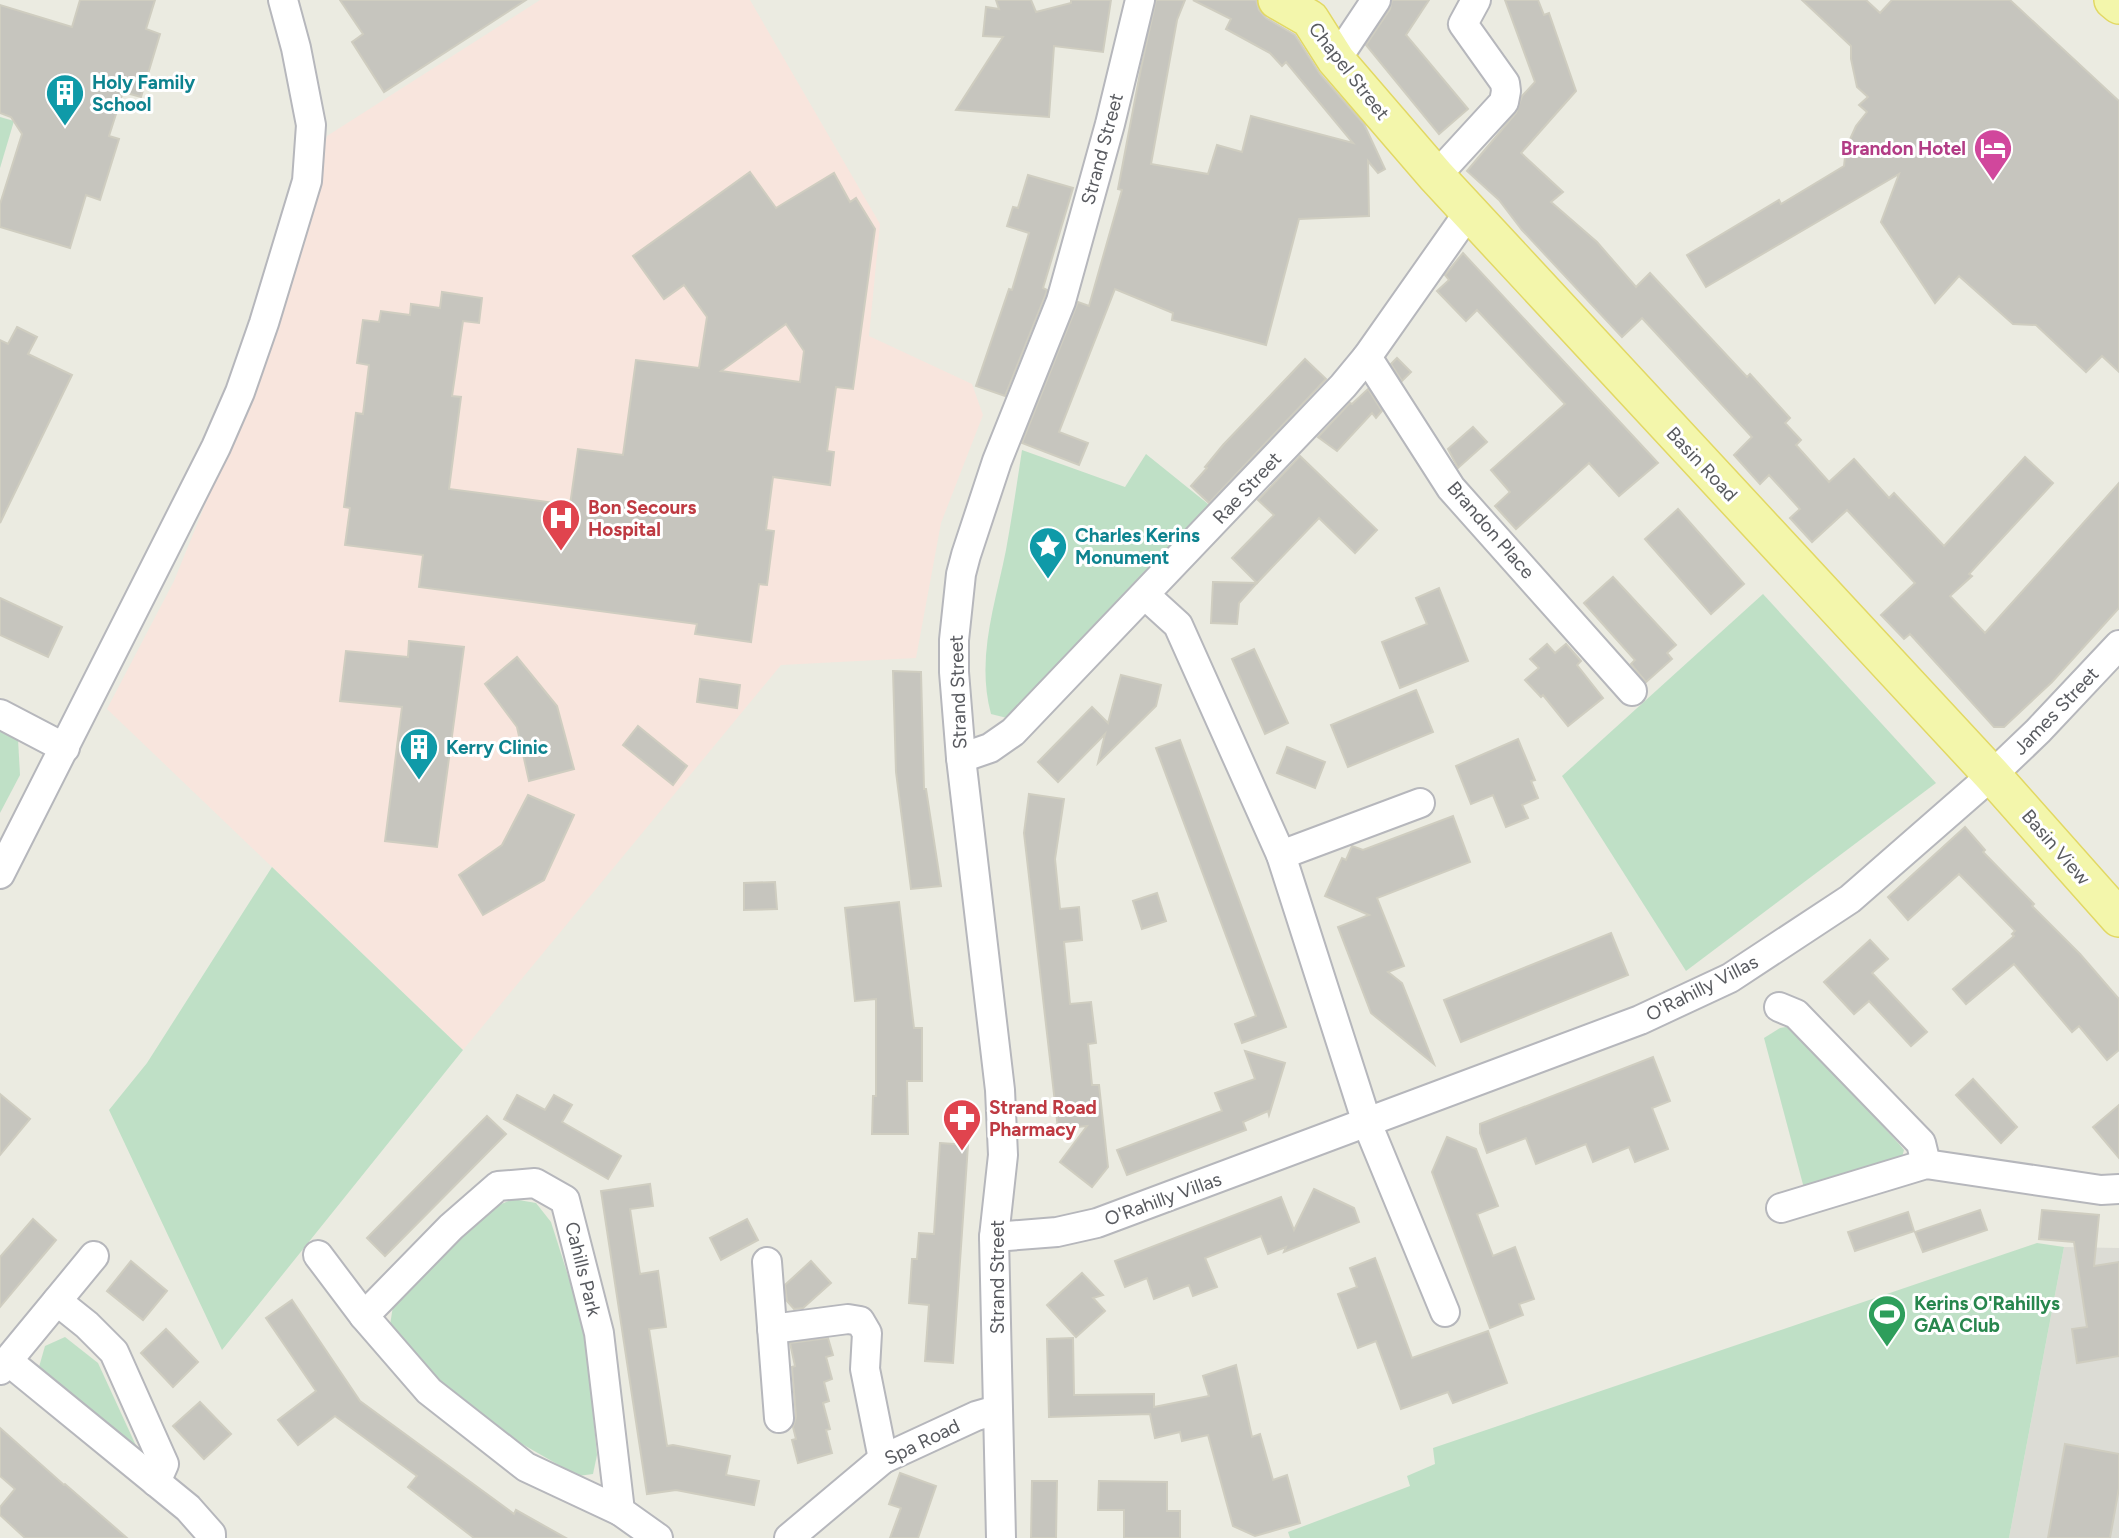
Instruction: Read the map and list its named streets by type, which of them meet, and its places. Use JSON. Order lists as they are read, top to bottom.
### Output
{
  "streets": {
    "main road": ["Chapel Street", "Basin Road", "Basin View"],
    "street": [
      "Strand Street",
      "Rae Street",
      "Brandon Place",
      "James Street",
      "O'Rahilly Villas",
      "Cahills Park",
      "Spa Road"
    ]
  },
  "crossings": [
    ["Chapel Street", "Basin Road"],
    ["Strand Street", "Rae Street"],
    ["Strand Street", "O'Rahilly Villas"],
    ["Strand Street", "Spa Road"],
    ["Basin Road", "Rae Street"],
    ["Basin Road", "James Street"],
    ["Basin Road", "Basin View"],
    ["Basin Road", "O'Rahilly Villas"],
    ["Rae Street", "Brandon Place"],
    ["James Street", "Basin View"],
    ["James Street", "O'Rahilly Villas"],
    ["Basin View", "O'Rahilly Villas"]
  ],
  "places": {
    "building": ["Holy Family School", "Kerry Clinic"],
    "hotel": ["Brandon Hotel"],
    "hospital": ["Bon Secours Hospital"],
    "place": ["Charles Kerins Monument"],
    "pharmacy": ["Strand Road Pharmacy"],
    "sports": ["Kerins O'Rahillys GAA Club"]
  }
}
